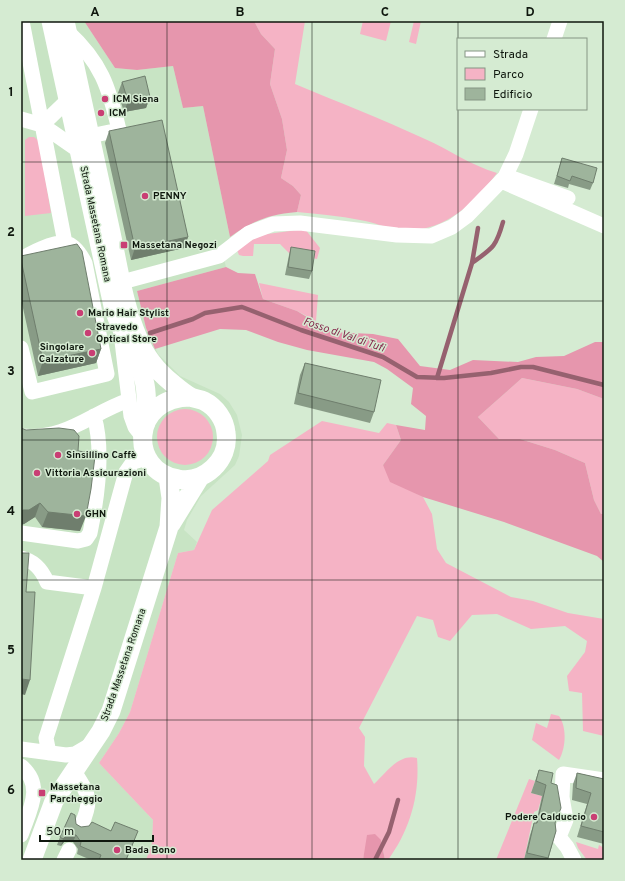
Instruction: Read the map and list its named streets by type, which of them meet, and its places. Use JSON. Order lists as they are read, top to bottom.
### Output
{
  "streets": {
    "main road": ["Strada Massetana Romana"]
  },
  "water": ["Fosso di Val di Tufi"],
  "places": {
    "other": [
      "ICM Siena",
      "ICM",
      "PENNY",
      "Mario Hair Stylist",
      "Stravedo Optical Store",
      "Singolare Calzature",
      "Sinsillino Caffè",
      "Vittoria Assicurazioni",
      "GHN",
      "Podere Calduccio",
      "Bada Bono"
    ],
    "transit": ["Massetana Negozi", "Massetana Parcheggio"]
  },
  "legend": ["Strada", "Parco", "Edificio"],
  "scale_bar": "50 m",
  "grid": {
    "columns": [
      "A",
      "B",
      "C",
      "D"
    ],
    "rows": [
      "1",
      "2",
      "3",
      "4",
      "5",
      "6"
    ]
  }
}
